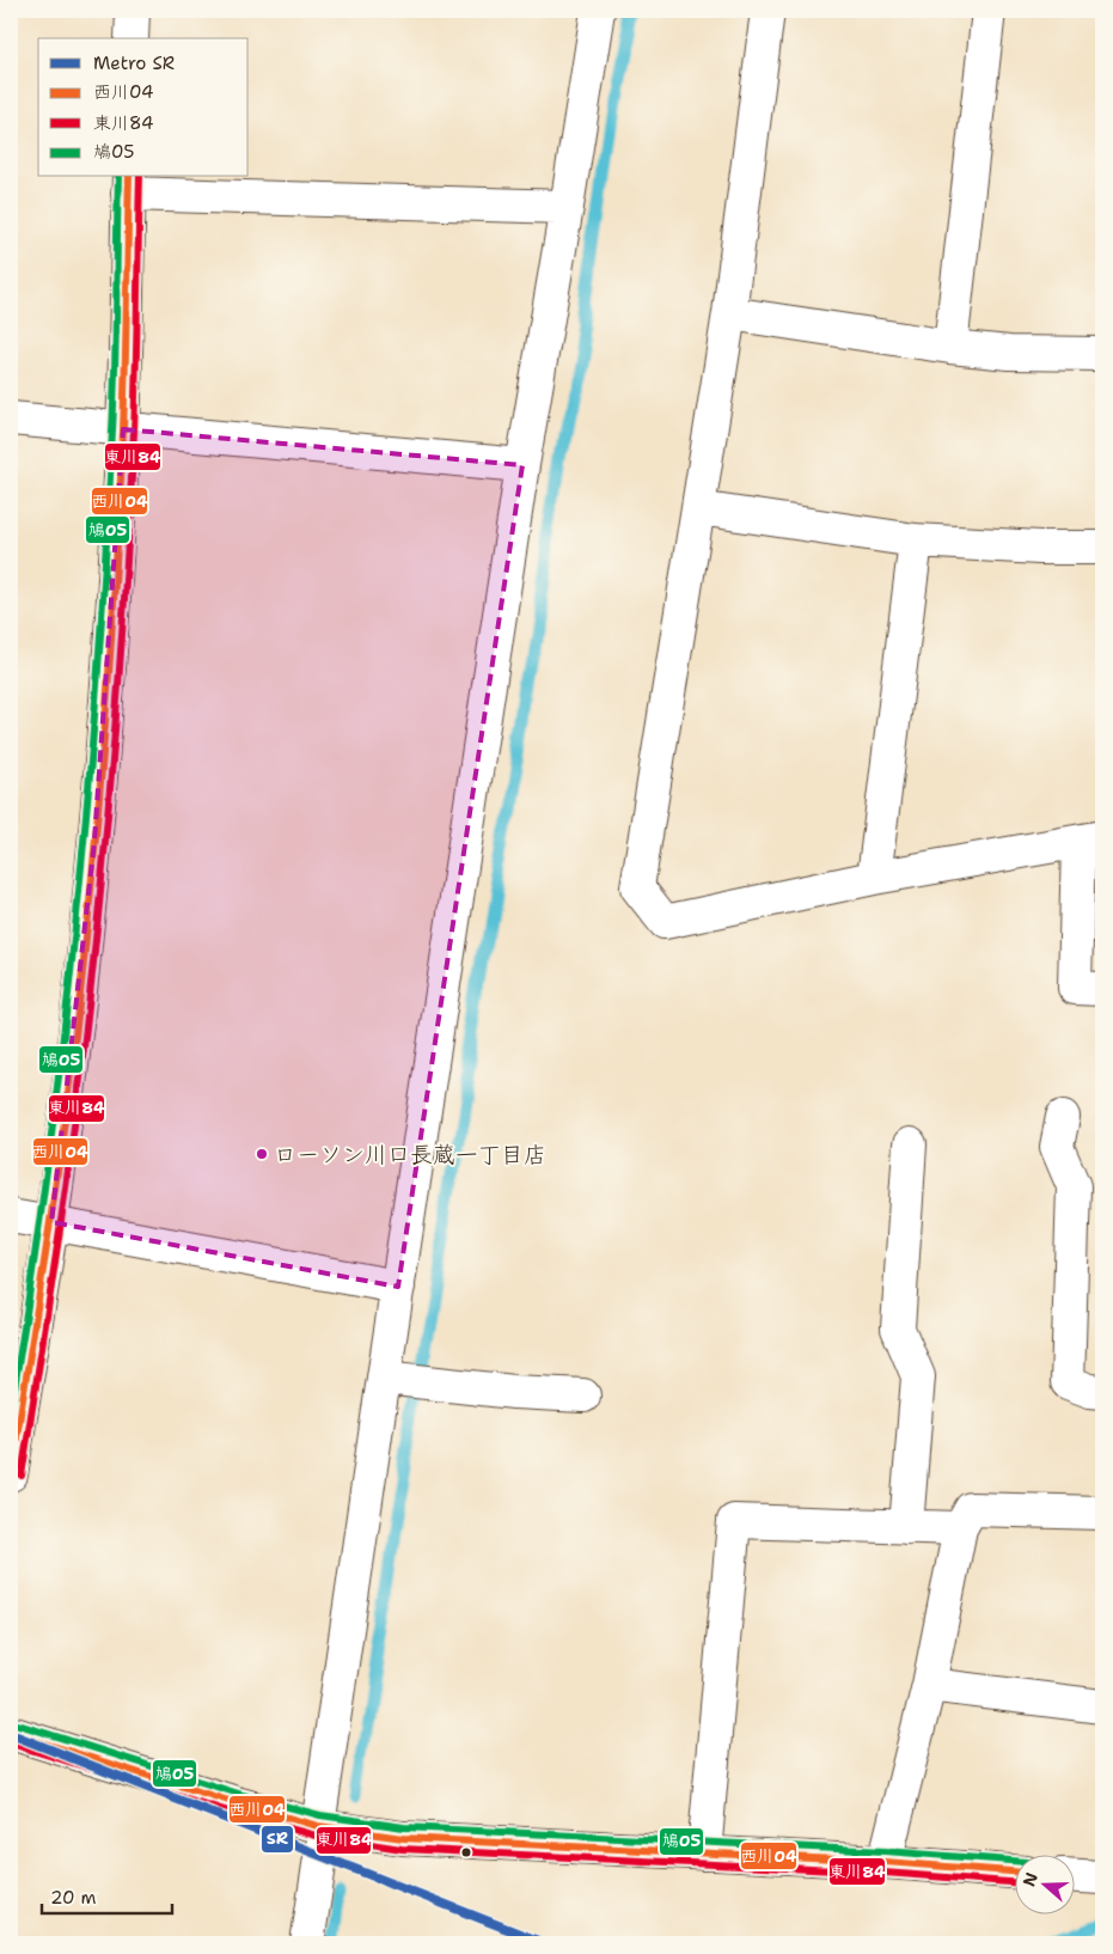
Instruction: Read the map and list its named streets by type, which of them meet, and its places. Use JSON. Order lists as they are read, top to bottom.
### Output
{
  "places": ["ローソン川口長蔵一丁目店"],
  "lines": [
    "transit line 西川04",
    "transit line 東川84",
    "transit line 鳩05",
    "metro line SR"
  ],
  "legend": [
    "Metro SR",
    "西川04",
    "東川84",
    "鳩05"
  ],
  "scale_bar": "20 m",
  "north": "left"
}
